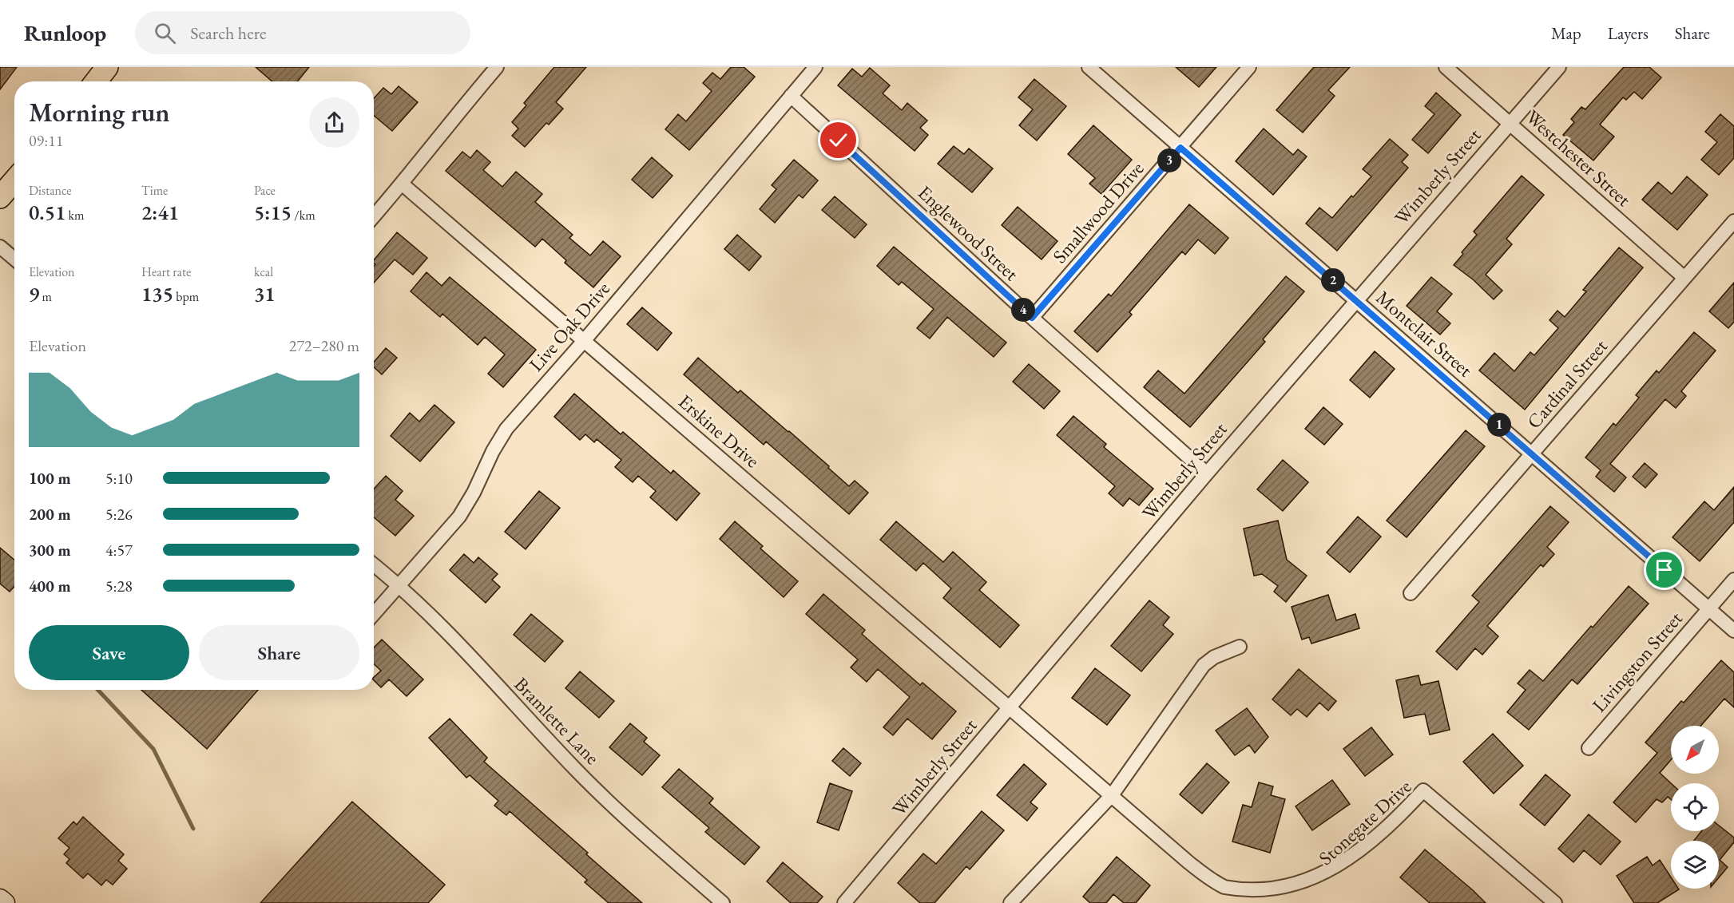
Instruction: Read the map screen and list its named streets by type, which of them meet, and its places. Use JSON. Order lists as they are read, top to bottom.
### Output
{
  "streets": {
    "street": [
      "Westchester Street",
      "Wimberly Street",
      "Smallwood Drive",
      "Englewood Street",
      "Live Oak Drive",
      "Montclair Street",
      "Cardinal Street",
      "Erskine Drive",
      "Livingston Street",
      "Bramlette Lane",
      "Stonegate Drive"
    ]
  },
  "crossings": [
    ["Westchester Street", "Wimberly Street"],
    ["Westchester Street", "Cardinal Street"],
    ["Wimberly Street", "Englewood Street"],
    ["Wimberly Street", "Montclair Street"],
    ["Wimberly Street", "Erskine Drive"],
    ["Wimberly Street", "Stonegate Drive"],
    ["Smallwood Drive", "Englewood Street"],
    ["Smallwood Drive", "Montclair Street"],
    ["Englewood Street", "Live Oak Drive"],
    ["Live Oak Drive", "Erskine Drive"],
    ["Live Oak Drive", "Bramlette Lane"],
    ["Montclair Street", "Cardinal Street"],
    ["Montclair Street", "Livingston Street"],
    ["Erskine Drive", "Stonegate Drive"]
  ],
  "north": "bottom left",
  "page": {
    "header": "Runloop",
    "search": "Search here",
    "nav": ["Map", "Layers", "Share"],
    "heading": ["Morning run", "09:11"],
    "pins": [
      "3",
      "2",
      "4",
      "1"
    ],
    "stats": [
      ["Distance", "0.51 km"],
      ["Time", "2:41"],
      ["Pace", "5:15 /km"],
      ["Elevation", "9 m"],
      ["Heart rate", "135 bpm"],
      ["kcal", "31"]
    ],
    "chart": ["Elevation", "272–280 m"],
    "list": [
      {
        "name": "100 m",
        "note": "5:10"
      },
      {
        "name": "200 m",
        "note": "5:26"
      },
      {
        "name": "300 m",
        "note": "4:57"
      },
      {
        "name": "400 m",
        "note": "5:28"
      }
    ],
    "buttons": ["Save", "Share"]
  }
}
